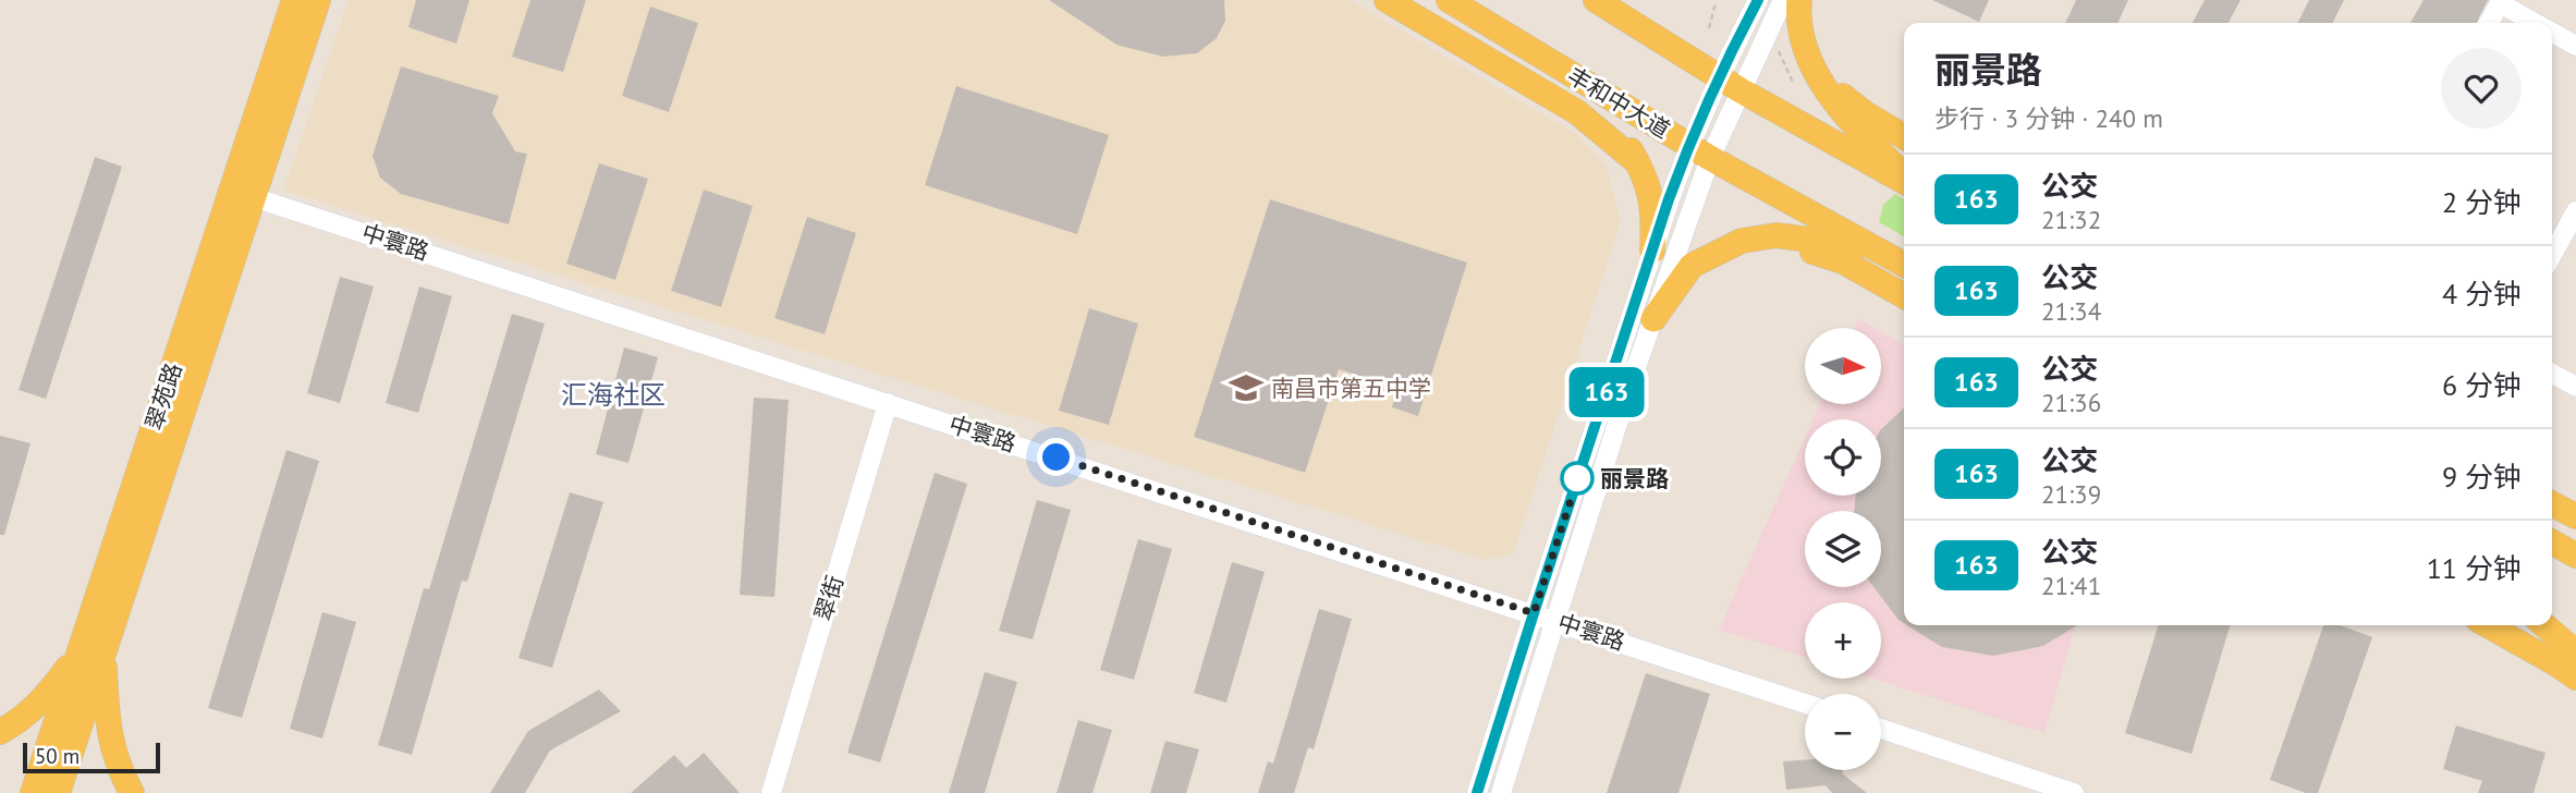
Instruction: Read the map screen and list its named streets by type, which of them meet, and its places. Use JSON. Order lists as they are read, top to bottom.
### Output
{
  "streets": {
    "main road": ["丰和中大道", "翠苑路"],
    "street": ["中寰路", "翠街"]
  },
  "crossings": [
    ["中寰路", "翠苑路"],
    ["中寰路", "翠街"]
  ],
  "districts": ["汇海社区"],
  "places": {
    "school or university": ["南昌市第五中学"],
    "other": ["丽景路"]
  },
  "lines": ["bus line 163"],
  "scale_bar": "50 m",
  "north": "right",
  "page": {
    "on_map": "163",
    "heading": ["丽景路", "步行 · 3 分钟 · 240 m"],
    "list": [
      {
        "mark": "163",
        "name": "公交",
        "note": "21:32",
        "value": "2 分钟"
      },
      {
        "mark": "163",
        "name": "公交",
        "note": "21:34",
        "value": "4 分钟"
      },
      {
        "mark": "163",
        "name": "公交",
        "note": "21:36",
        "value": "6 分钟"
      },
      {
        "mark": "163",
        "name": "公交",
        "note": "21:39",
        "value": "9 分钟"
      },
      {
        "mark": "163",
        "name": "公交",
        "note": "21:41",
        "value": "11 分钟"
      }
    ],
    "map_buttons": ["+", "−"],
    "scale": "50 m"
  }
}
